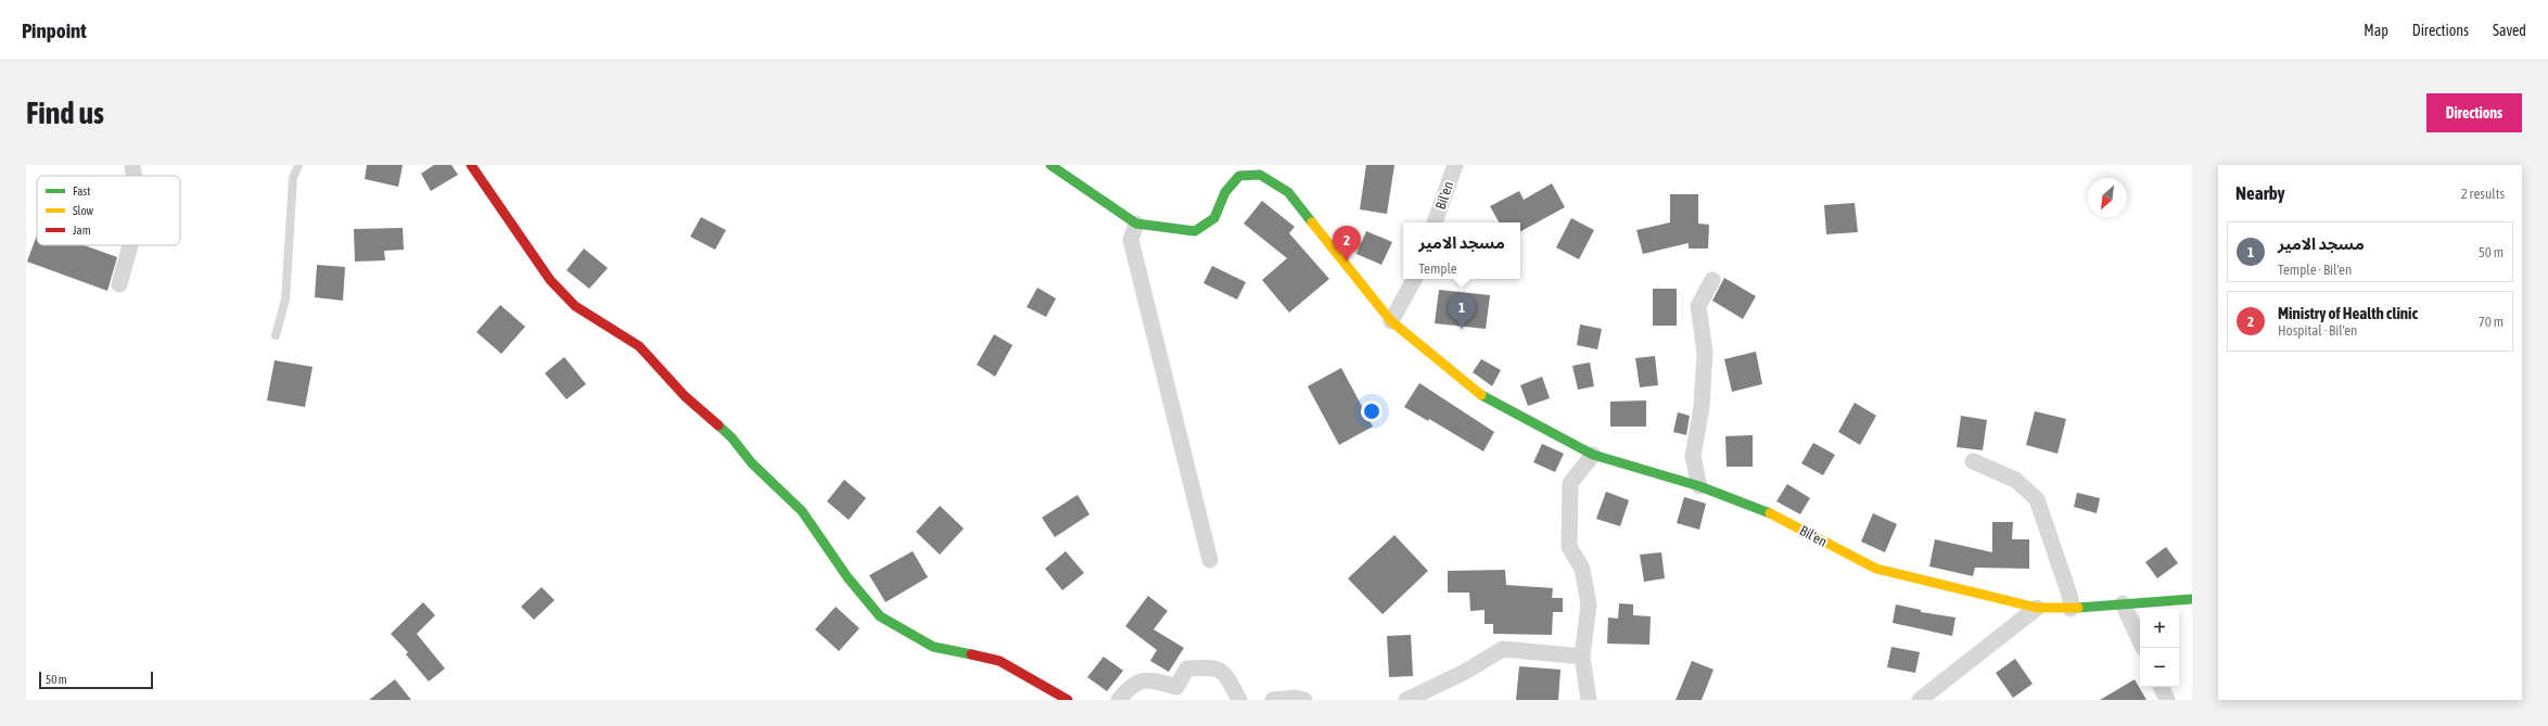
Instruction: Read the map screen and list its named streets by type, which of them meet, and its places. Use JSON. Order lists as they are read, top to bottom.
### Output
{
  "streets": {
    "street": ["Bil'en"]
  },
  "legend": ["Fast", "Slow", "Jam"],
  "scale_bar": "50 m",
  "north": "bottom left",
  "page": {
    "header": "Pinpoint",
    "nav": ["Map", "Directions", "Saved"],
    "buttons": "Directions",
    "title": "Find us",
    "heading": ["Nearby", "2 results"],
    "list": [
      {
        "mark": "1",
        "name": "مسجد الامير",
        "note": "Temple · Bil'en",
        "value": "50 m"
      },
      {
        "mark": "2",
        "name": "Ministry of Health clinic",
        "note": "Hospital · Bil'en",
        "value": "70 m"
      }
    ],
    "popup": ["مسجد الامير", "Temple"],
    "pins": ["2", "1"],
    "map_buttons": ["+", "−"],
    "scale": "50 m"
  }
}
